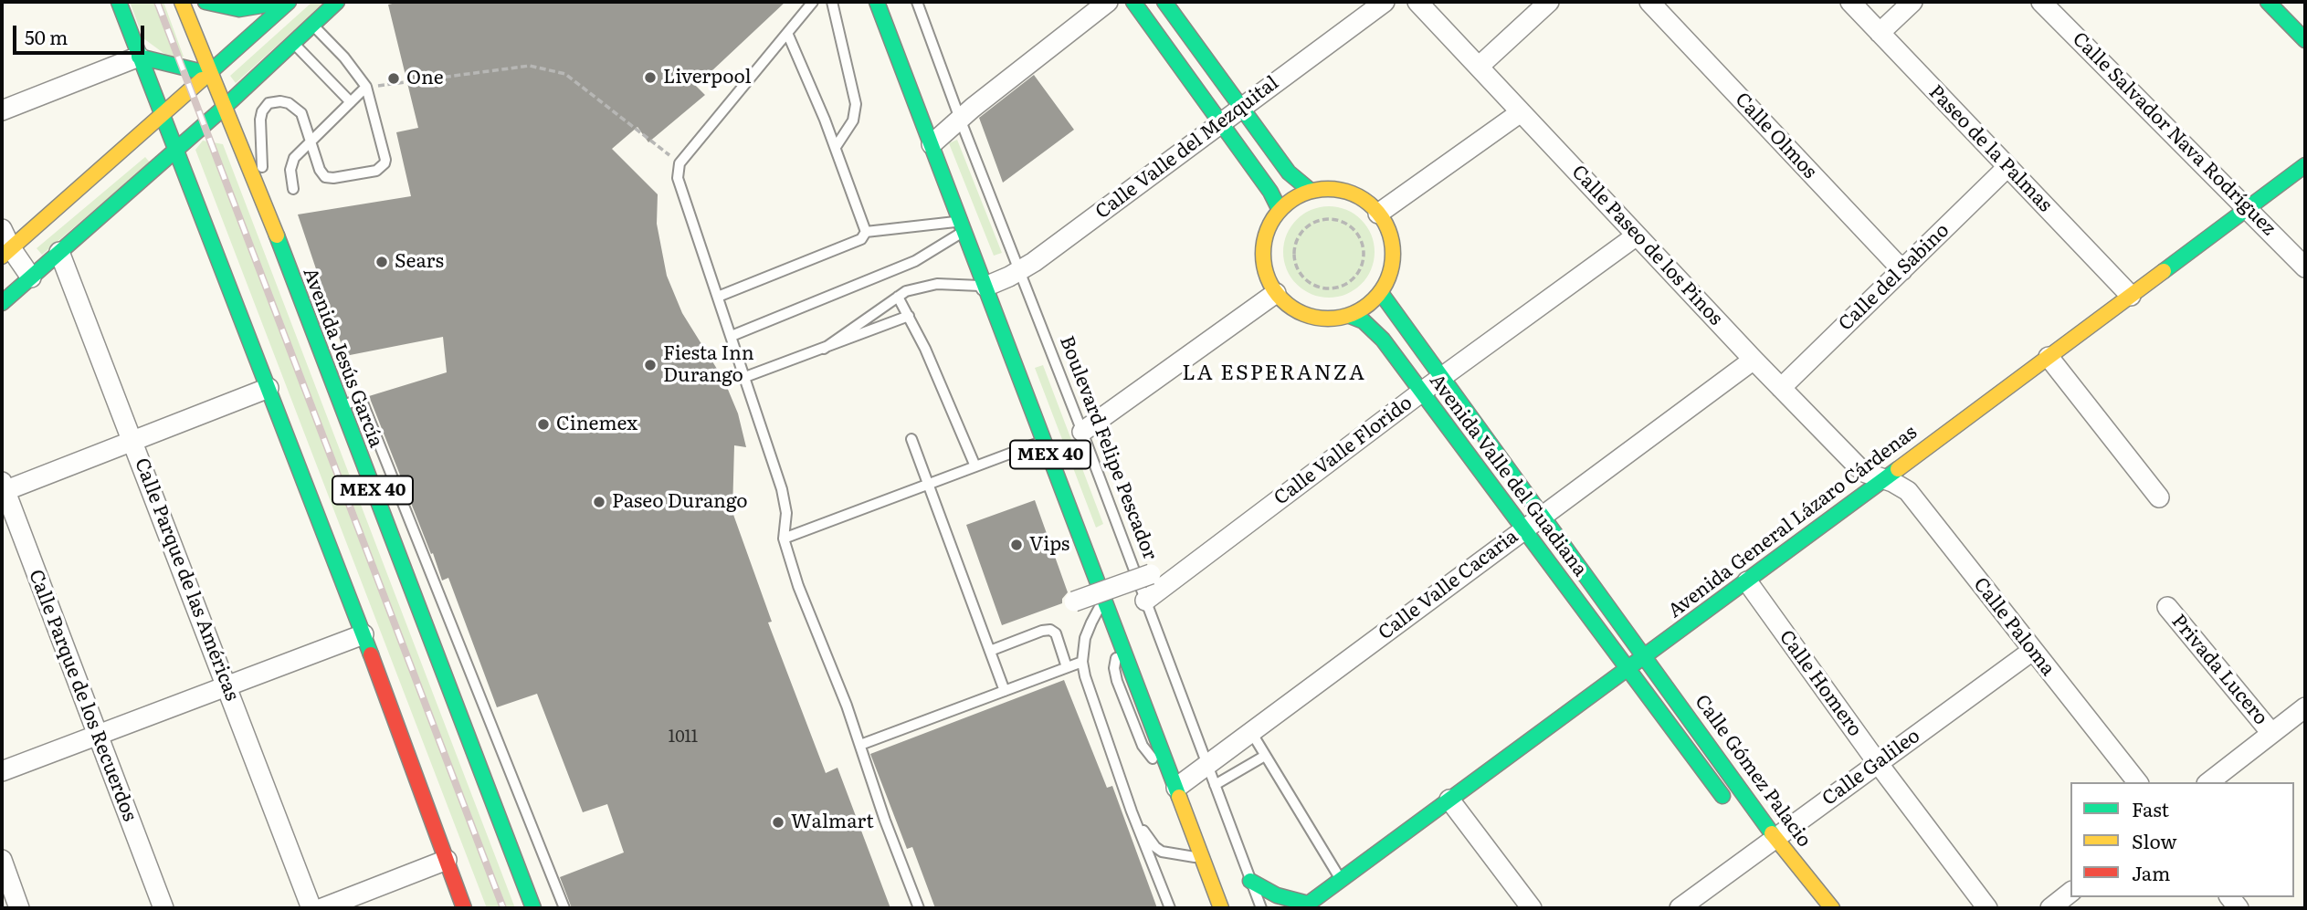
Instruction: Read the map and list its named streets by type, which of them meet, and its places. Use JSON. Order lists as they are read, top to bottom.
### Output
{
  "streets": {
    "main road": [
      "Avenida Jesús García",
      "MEX 40",
      "Avenida Valle del Guadiana",
      "Avenida General Lázaro Cárdenas",
      "Calle Gómez Palacio"
    ],
    "street": [
      "Calle Salvador Nava Rodríguez",
      "Calle Olmos",
      "Calle Valle del Mezquital",
      "Paseo de la Palmas",
      "Calle Paseo de los Pinos",
      "Calle del Sabino",
      "Calle Valle Florido",
      "Calle Parque de las Américas",
      "Calle Valle Cacaria",
      "Calle Paloma",
      "Privada Lucero",
      "Calle Homero",
      "Calle Parque de los Recuerdos",
      "Calle Galileo"
    ],
    "lane": ["Boulevard Felipe Pescador"]
  },
  "crossings": [
    ["Calle Salvador Nava Rodríguez", "Avenida General Lázaro Cárdenas"],
    ["Calle Olmos", "Calle del Sabino"],
    ["Calle Valle del Mezquital", "Boulevard Felipe Pescador"],
    ["Calle Valle del Mezquital", "MEX 40"],
    ["Paseo de la Palmas", "Calle del Sabino"],
    ["Paseo de la Palmas", "Avenida General Lázaro Cárdenas"],
    ["Calle Paseo de los Pinos", "Calle del Sabino"],
    ["Calle Paseo de los Pinos", "Calle Valle Florido"],
    ["Calle Paseo de los Pinos", "Avenida General Lázaro Cárdenas"],
    ["Calle Paseo de los Pinos", "Calle Valle Cacaria"],
    ["Calle Paseo de los Pinos", "Calle Paloma"],
    ["Boulevard Felipe Pescador", "Calle Valle Florido"],
    ["Boulevard Felipe Pescador", "Calle Valle Cacaria"],
    ["Calle Valle Florido", "Avenida Valle del Guadiana"],
    ["MEX 40", "Calle Valle Cacaria"],
    ["Avenida Valle del Guadiana", "Avenida General Lázaro Cárdenas"],
    ["Avenida Valle del Guadiana", "Calle Valle Cacaria"],
    ["Avenida Valle del Guadiana", "Calle Gómez Palacio"],
    ["Avenida General Lázaro Cárdenas", "Calle Paloma"],
    ["Avenida General Lázaro Cárdenas", "Calle Homero"],
    ["Avenida General Lázaro Cárdenas", "Calle Gómez Palacio"],
    ["Calle Paloma", "Calle Galileo"],
    ["Calle Homero", "Calle Galileo"],
    ["Calle Galileo", "Calle Gómez Palacio"]
  ],
  "districts": ["LA ESPERANZA"],
  "places": [
    "Liverpool",
    "One",
    "Sears",
    "Fiesta Inn Durango",
    "Cinemex",
    "Paseo Durango",
    "Vips",
    "Walmart"
  ],
  "house_numbers": ["1011"],
  "legend": ["Fast", "Slow", "Jam"],
  "scale_bar": "50 m"
}
